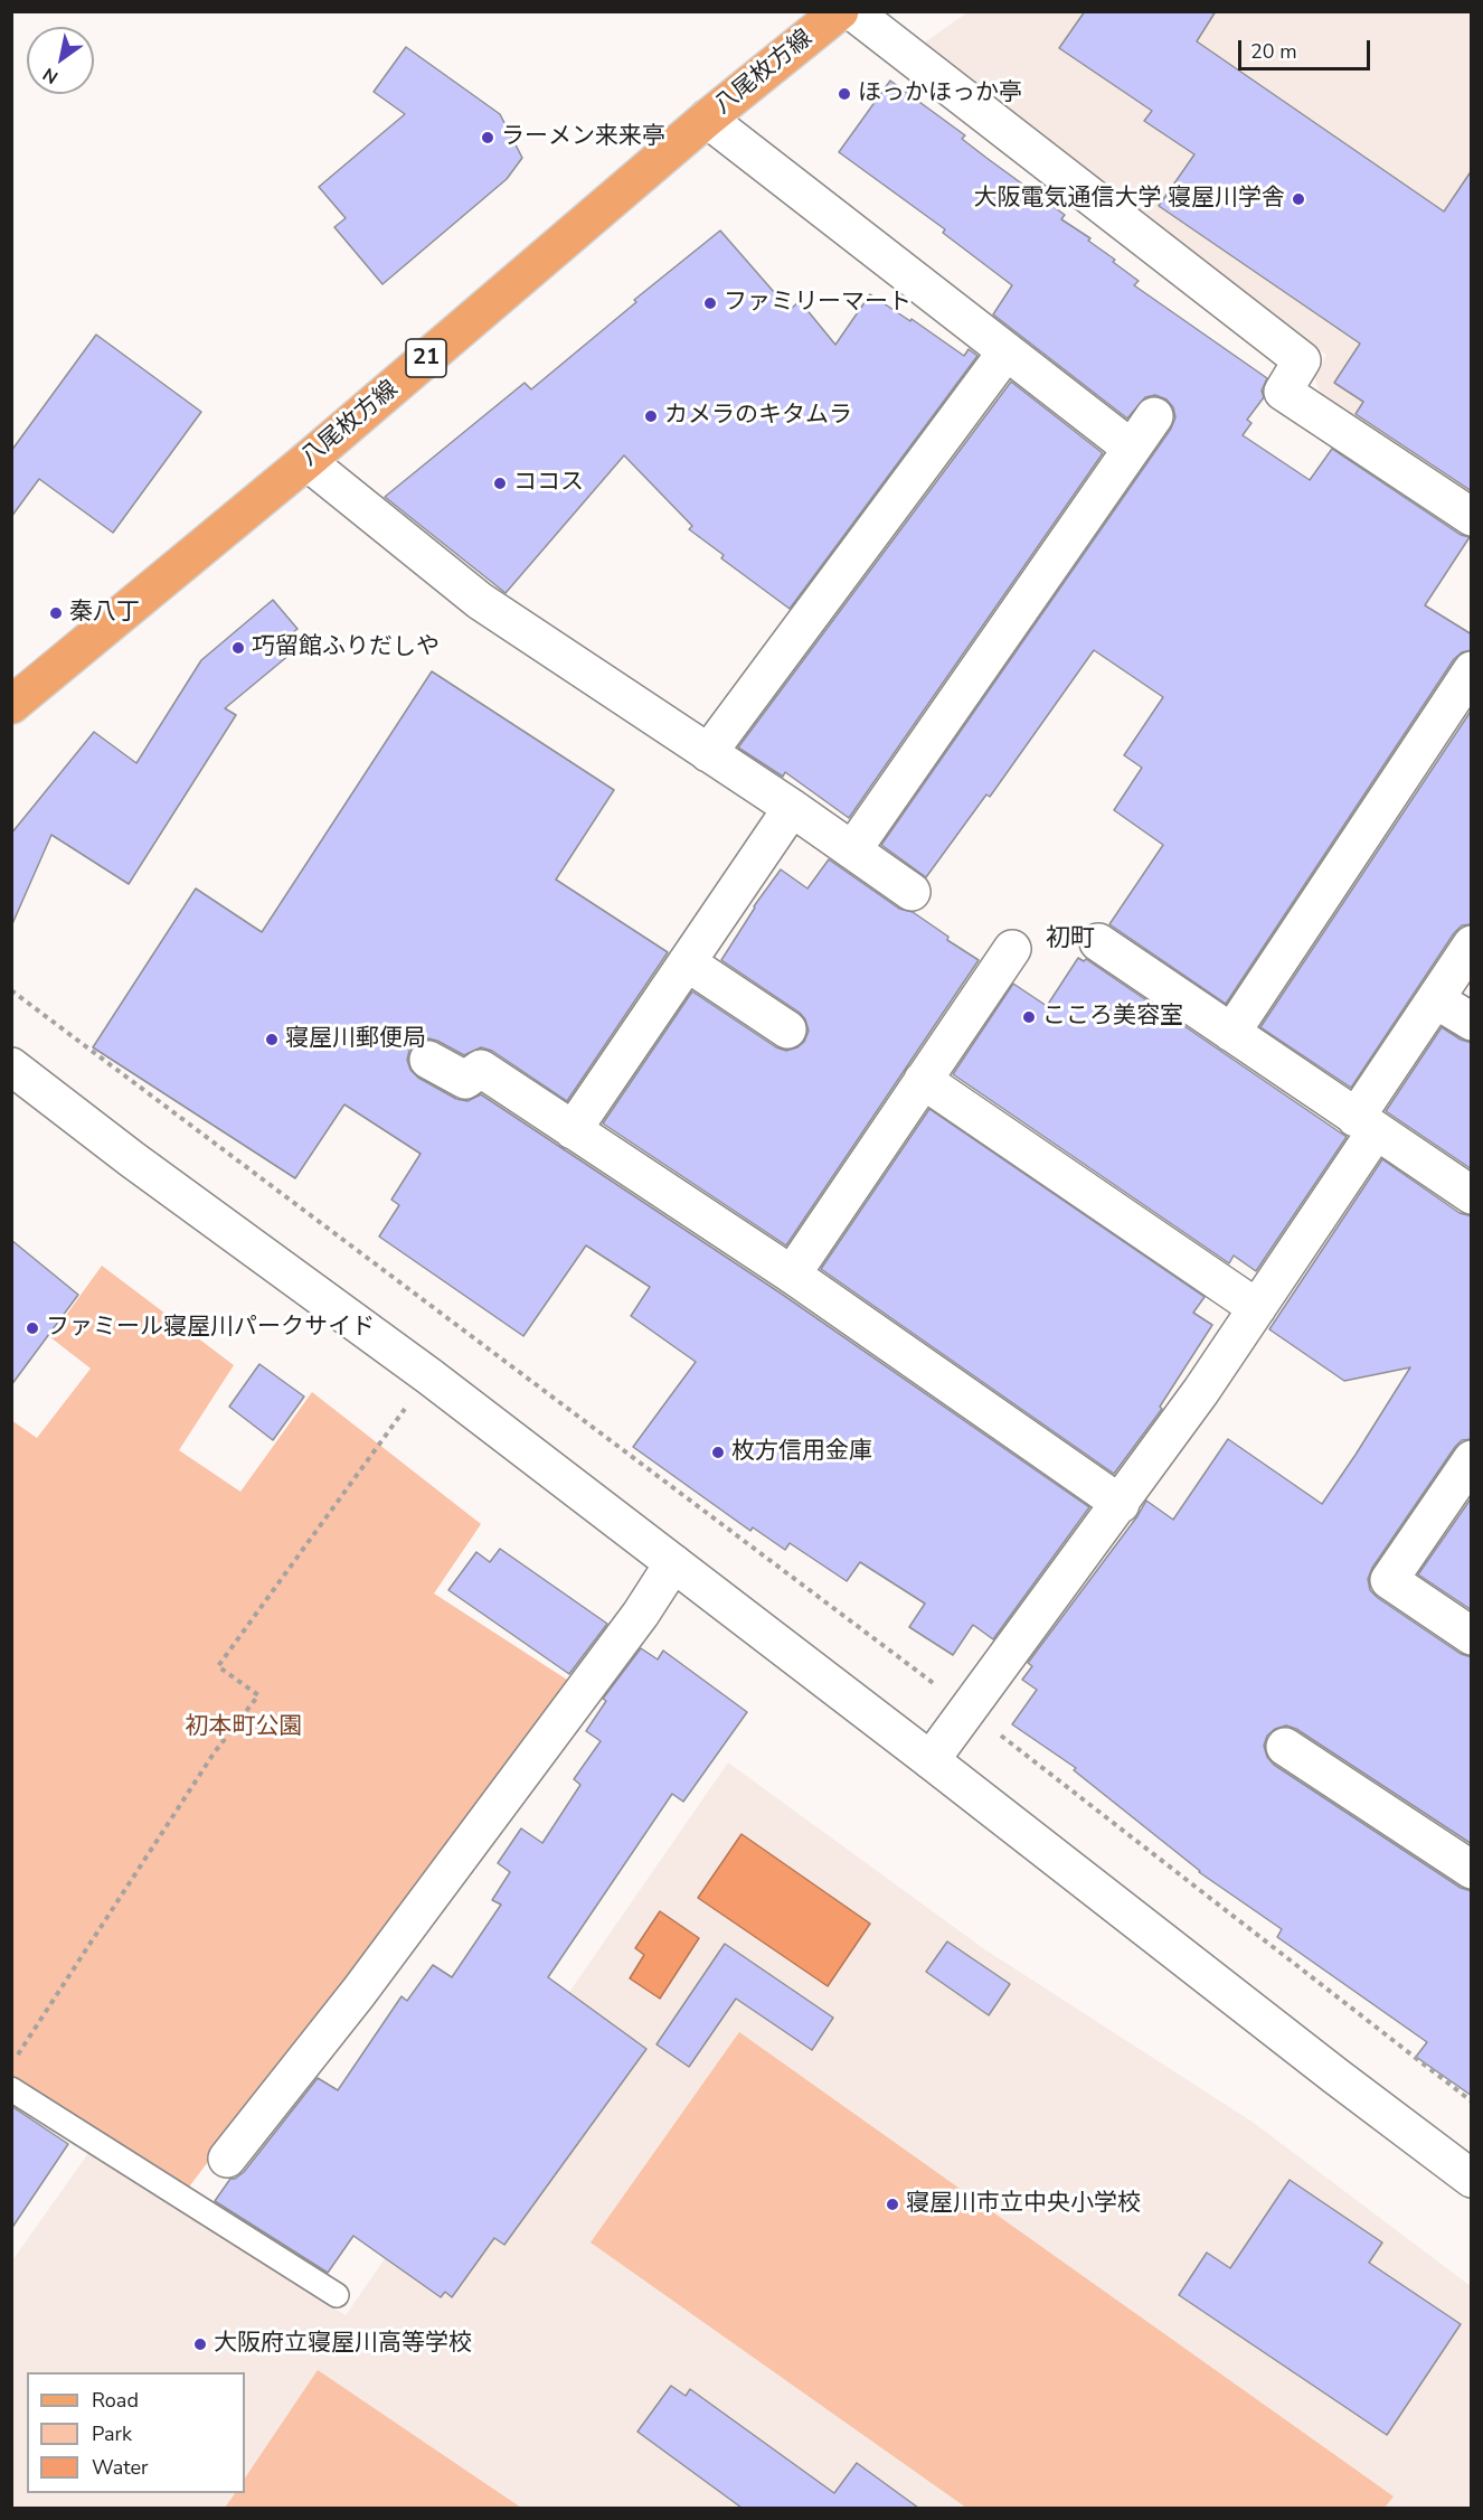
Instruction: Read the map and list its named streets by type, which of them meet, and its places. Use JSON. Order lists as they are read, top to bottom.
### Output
{
  "streets": {
    "main road": ["八尾枚方線", "21"]
  },
  "districts": ["初町"],
  "parks": ["初本町公園"],
  "places": [
    "ほっかほっか亭",
    "ラーメン来来亭",
    "大阪電気通信大学 寝屋川学舎",
    "ファミリーマート",
    "カメラのキタムラ",
    "ココス",
    "秦八丁",
    "巧留館ふりだしや",
    "こころ美容室",
    "寝屋川郵便局",
    "ファミール寝屋川パークサイド",
    "枚方信用金庫",
    "寝屋川市立中央小学校",
    "大阪府立寝屋川高等学校"
  ],
  "legend": ["Road", "Park", "Water"],
  "scale_bar": "20 m",
  "north": "bottom left"
}
